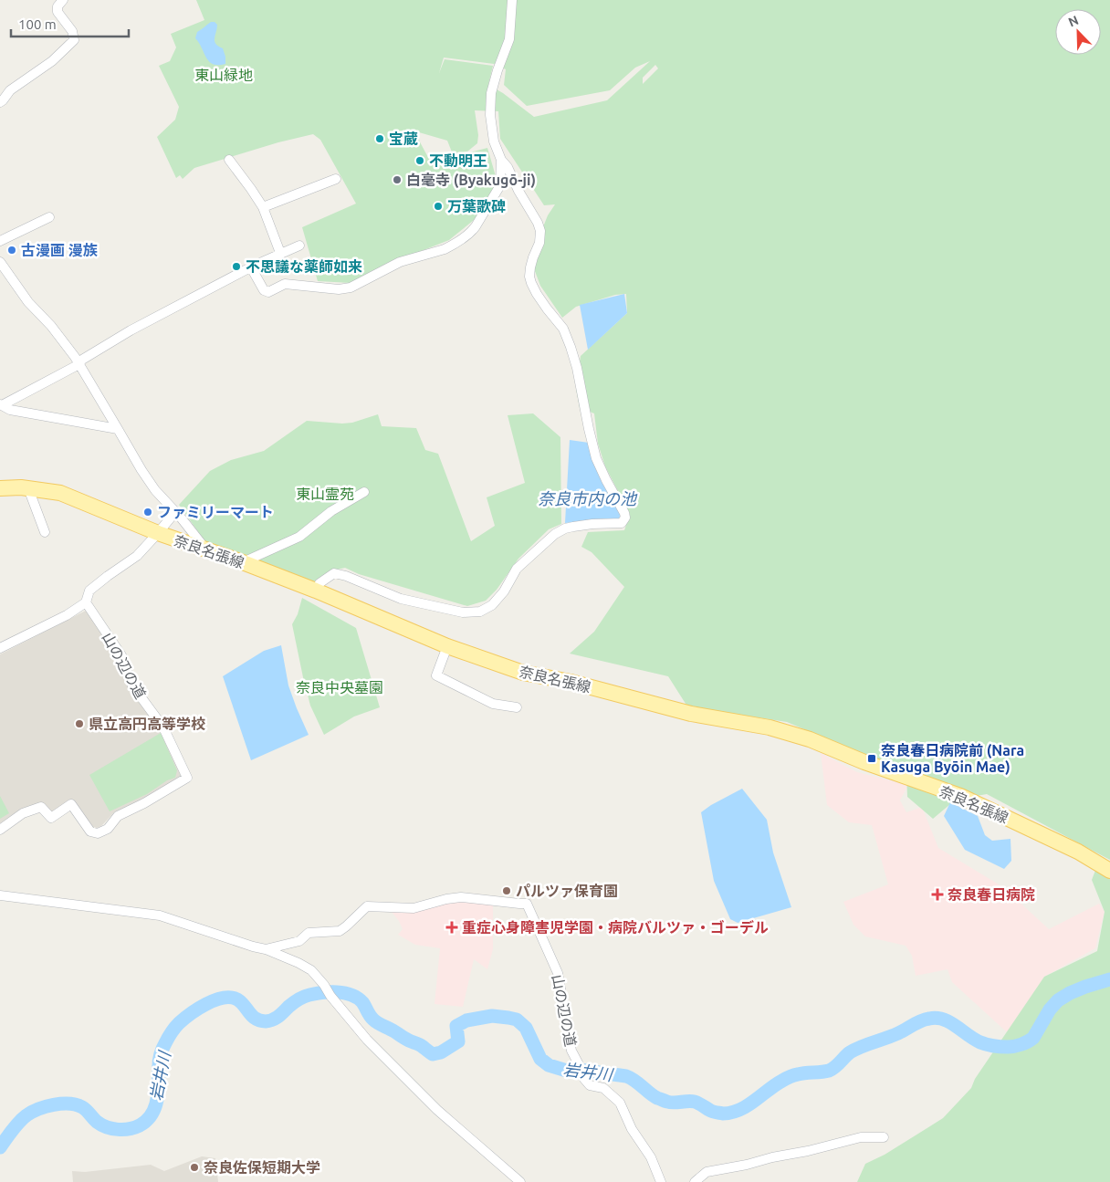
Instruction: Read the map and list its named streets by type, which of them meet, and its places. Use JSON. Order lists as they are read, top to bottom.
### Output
{
  "streets": {
    "main road": ["奈良名張線"],
    "street": ["山の辺の道"]
  },
  "water": ["奈良市内の池", "岩井川"],
  "parks": ["東山緑地", "東山霊苑", "奈良中央墓園"],
  "places": {
    "other": [
      "宝蔵",
      "不動明王",
      "白毫寺 (Byakugō-ji)",
      "万葉歌碑",
      "古漫画 漫族",
      "不思議な薬師如来",
      "ファミリーマート",
      "県立高円高等学校",
      "パルツァ保育園",
      "奈良佐保短期大学"
    ],
    "transit": ["奈良春日病院前 (Nara Kasuga Byōin Mae)"],
    "health": ["奈良春日病院", "重症心身障害児学園・病院バルツァ・ゴーデル"]
  },
  "scale_bar": "100 m",
  "north": "top left"
}
